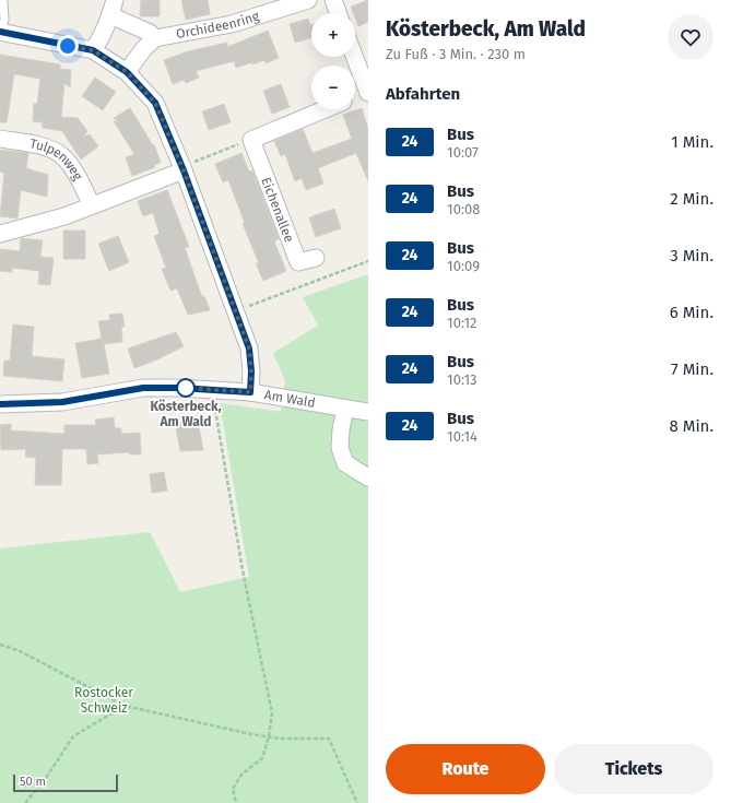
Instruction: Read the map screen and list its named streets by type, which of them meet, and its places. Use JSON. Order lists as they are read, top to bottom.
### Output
{
  "streets": {
    "street": [
      "Orchideenring",
      "Tulpenweg",
      "Eichenallee",
      "Am Wald"
    ]
  },
  "parks": ["Rostocker Schweiz"],
  "places": ["Kösterbeck, Am Wald"],
  "lines": ["bus line 24"],
  "scale_bar": "50 m",
  "page": {
    "heading": [
      ["Kösterbeck, Am Wald", "Zu Fuß · 3 Min. · 230 m"],
      "Abfahrten"
    ],
    "map_buttons": ["+", "−"],
    "list": [
      {
        "mark": "24",
        "name": "Bus",
        "note": "10:07",
        "value": "1 Min."
      },
      {
        "mark": "24",
        "name": "Bus",
        "note": "10:08",
        "value": "2 Min."
      },
      {
        "mark": "24",
        "name": "Bus",
        "note": "10:09",
        "value": "3 Min."
      },
      {
        "mark": "24",
        "name": "Bus",
        "note": "10:12",
        "value": "6 Min."
      },
      {
        "mark": "24",
        "name": "Bus",
        "note": "10:13",
        "value": "7 Min."
      },
      {
        "mark": "24",
        "name": "Bus",
        "note": "10:14",
        "value": "8 Min."
      }
    ],
    "buttons": ["Route", "Tickets"],
    "scale": "50 m"
  }
}
